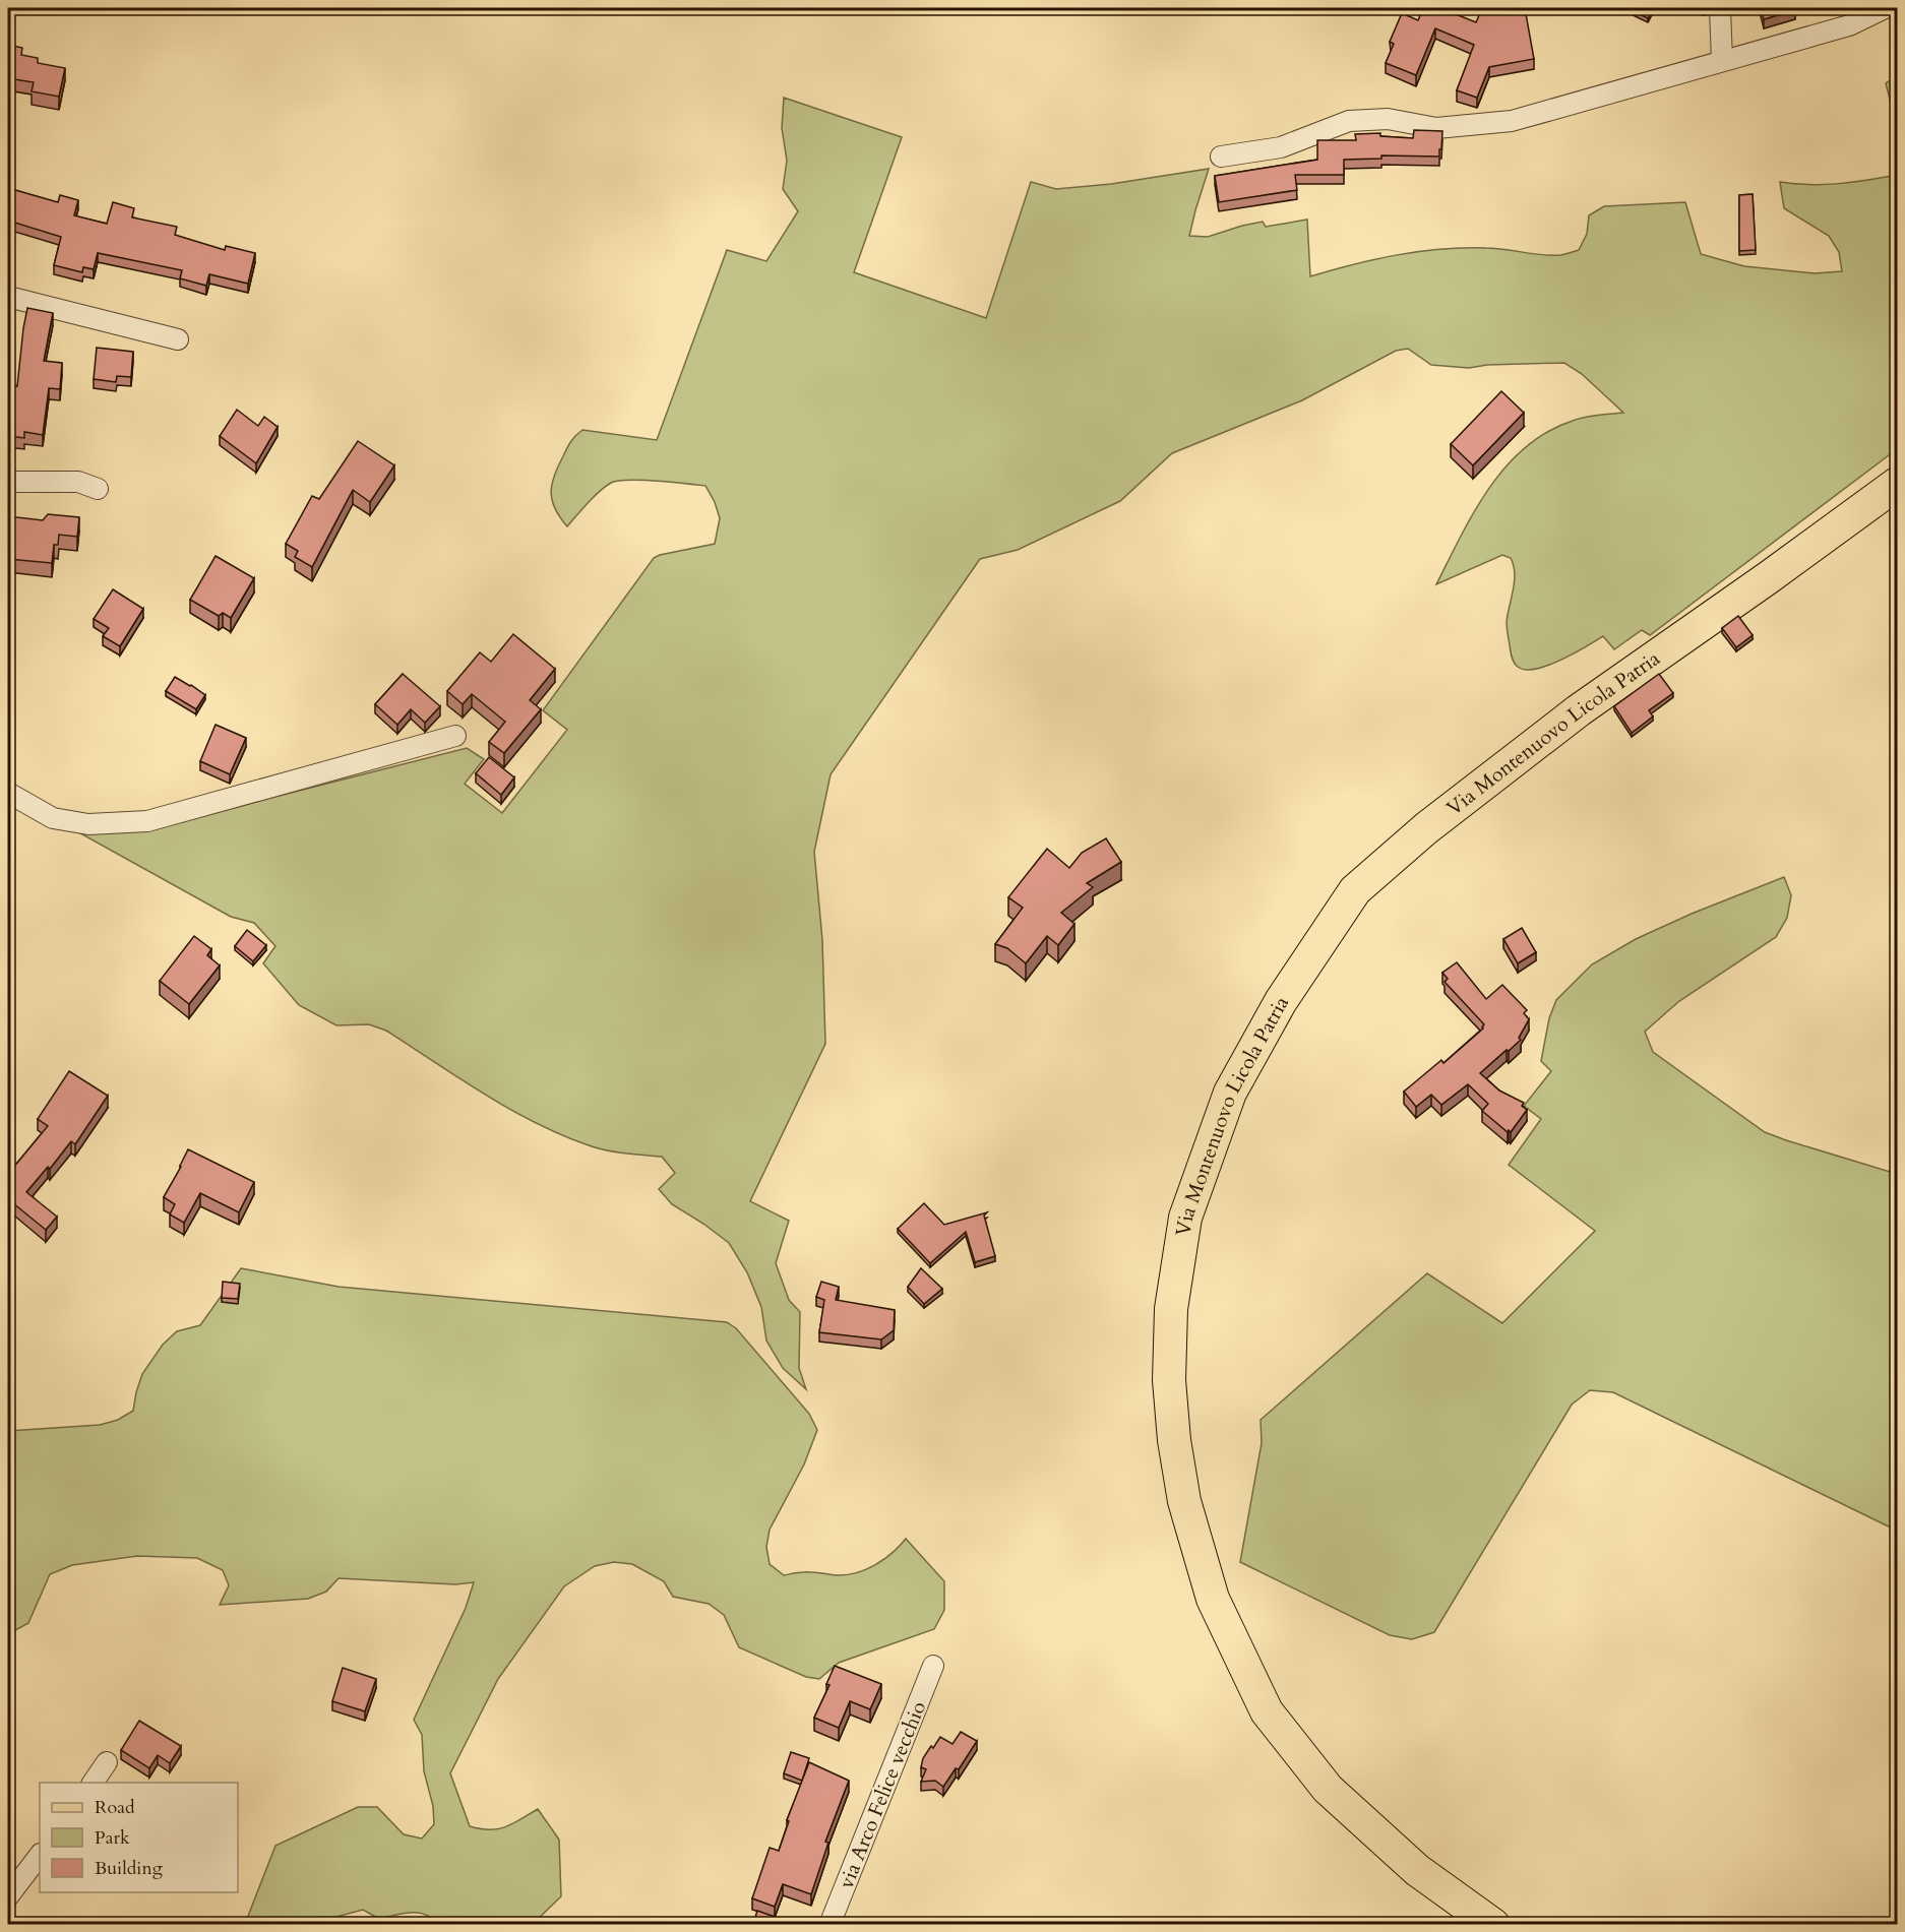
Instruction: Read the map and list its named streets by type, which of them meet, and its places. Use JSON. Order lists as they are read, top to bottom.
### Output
{
  "streets": {
    "main road": ["Via Montenuovo Licola Patria"],
    "street": ["via Arco Felice vecchio"]
  },
  "legend": ["Road", "Park", "Building"]
}
